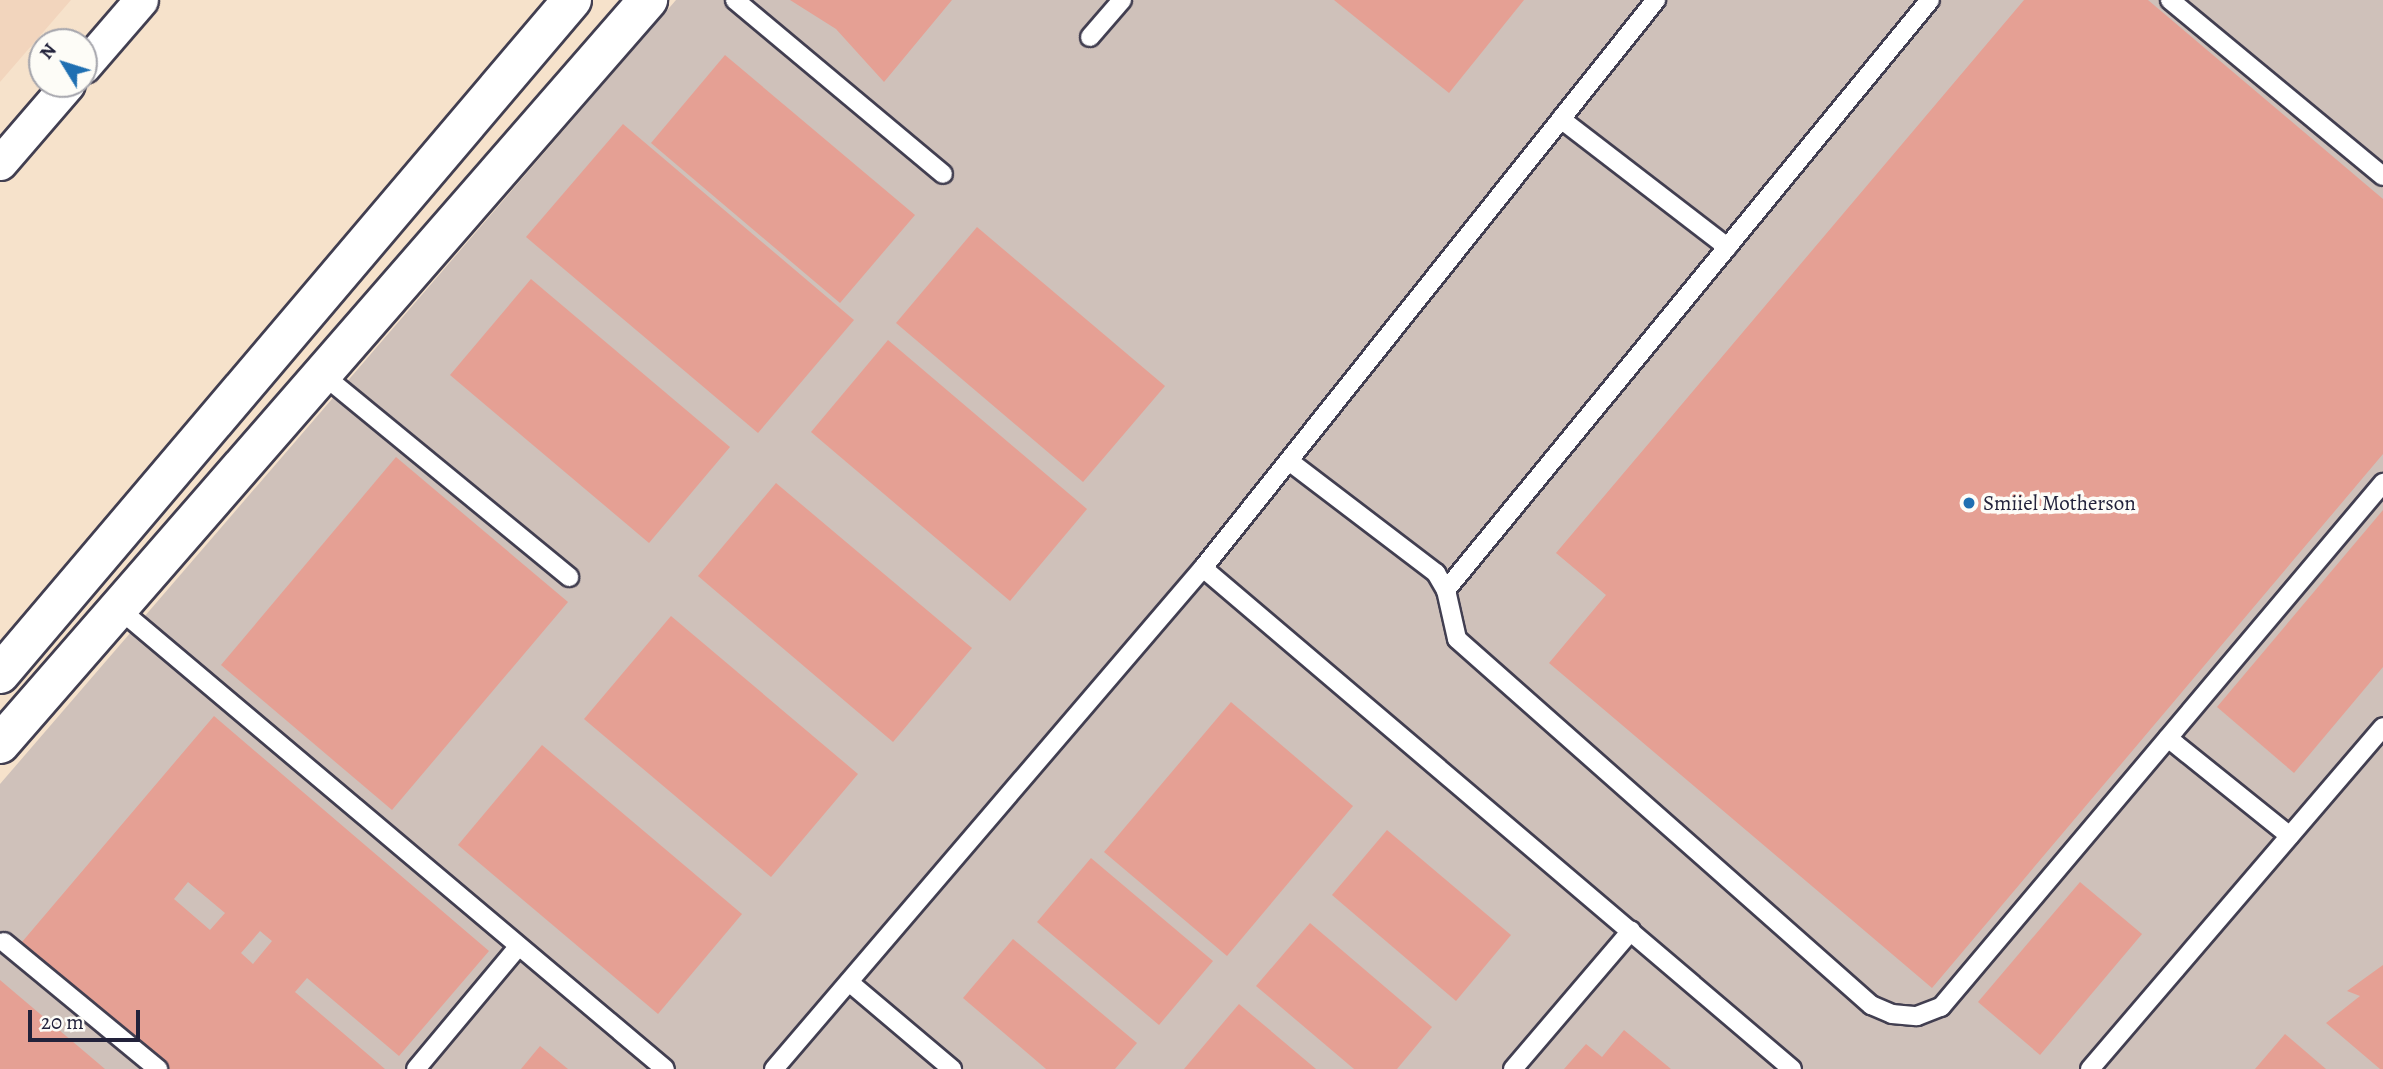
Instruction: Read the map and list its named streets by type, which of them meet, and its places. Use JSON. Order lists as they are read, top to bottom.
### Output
{
  "places": ["Smiiel Motherson"],
  "scale_bar": "20 m",
  "north": "top left"
}
